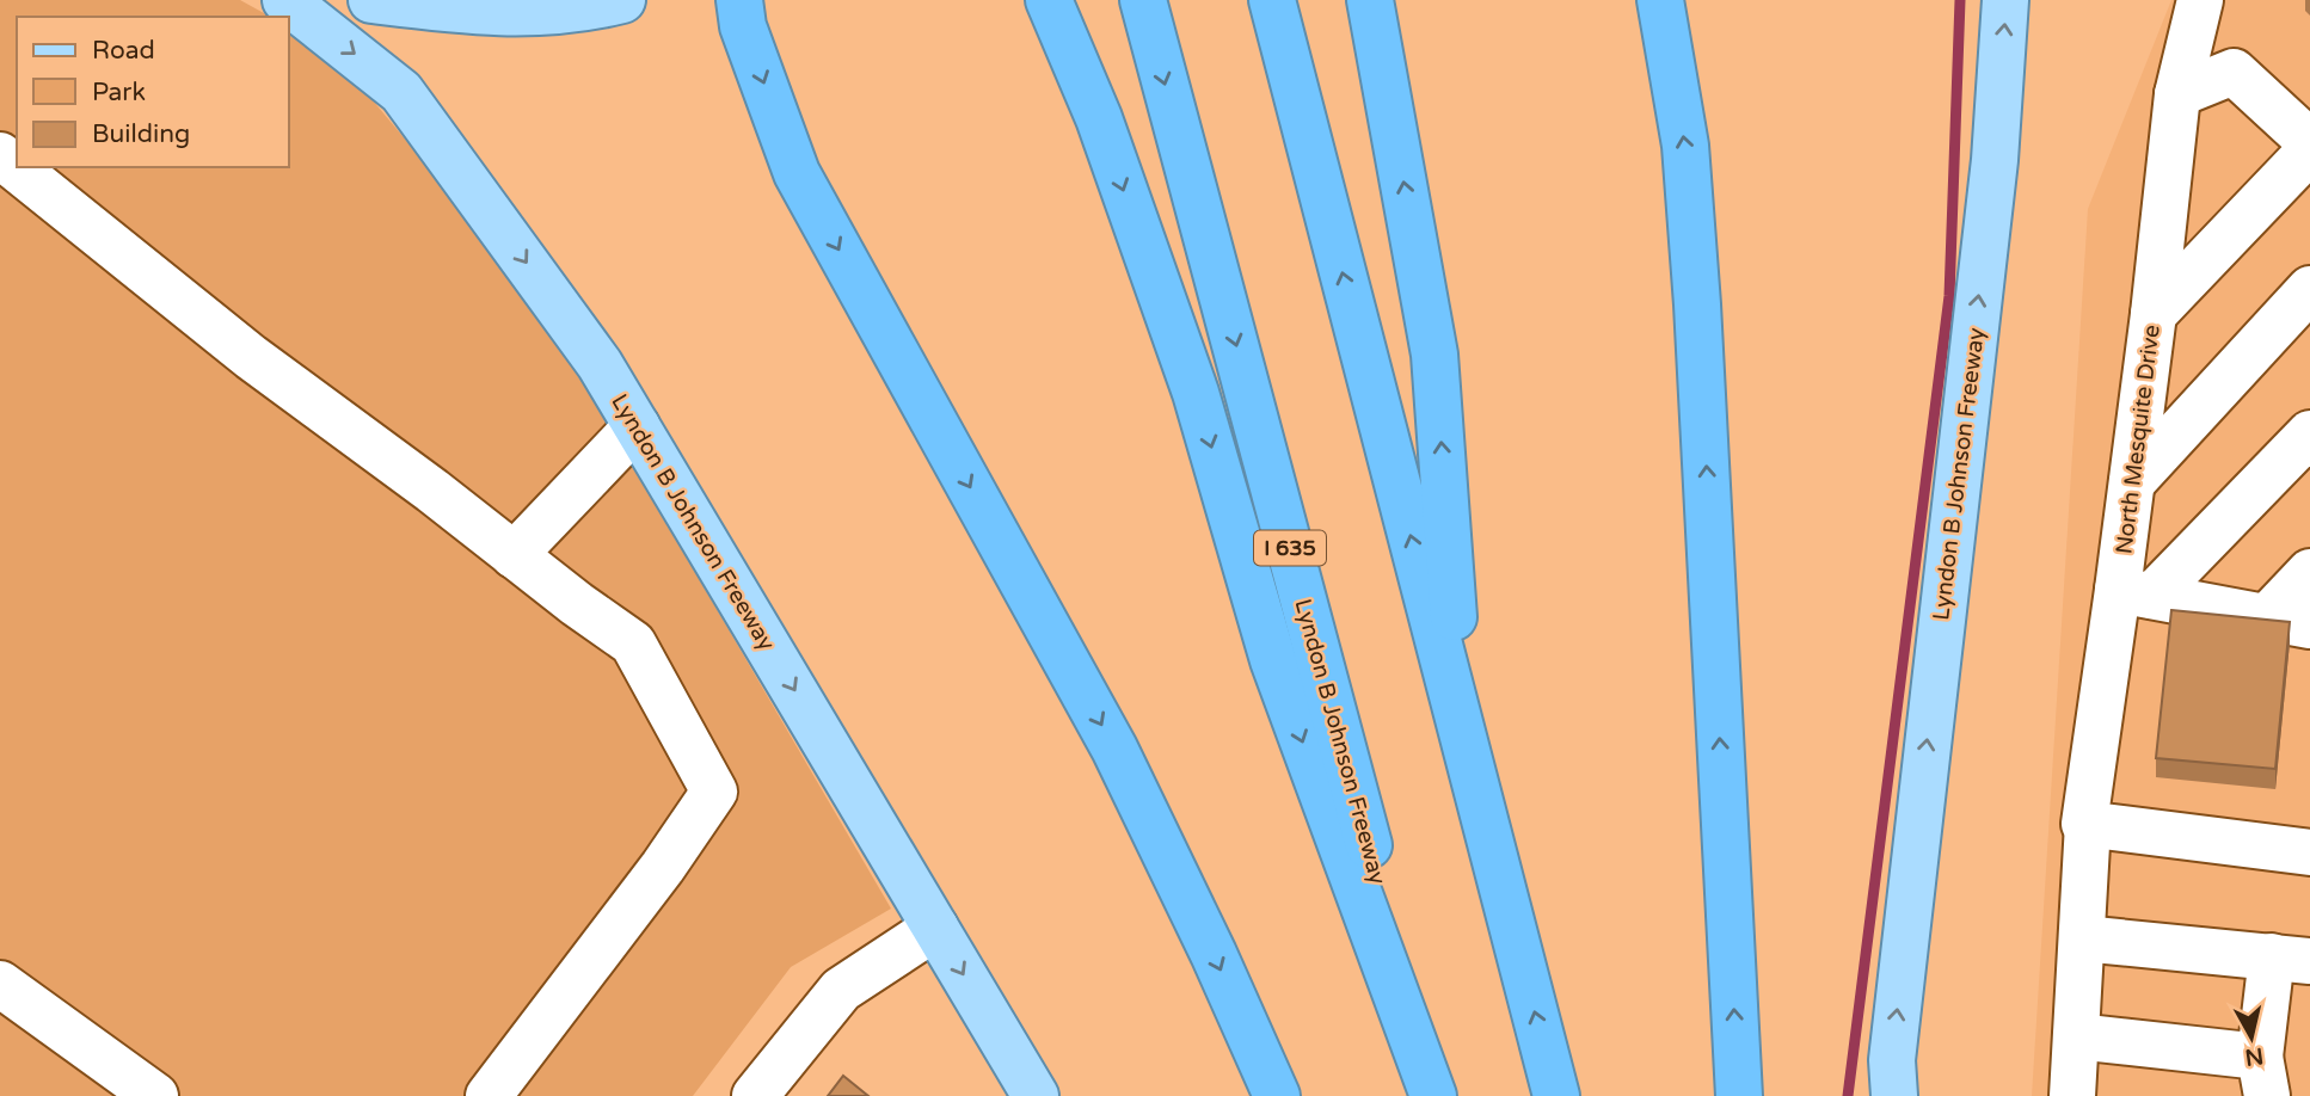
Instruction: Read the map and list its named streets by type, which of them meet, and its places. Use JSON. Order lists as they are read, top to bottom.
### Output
{
  "streets": {
    "highway": ["Lyndon B Johnson Freeway", "I 635"],
    "street": ["North Mesquite Drive"]
  },
  "legend": ["Road", "Park", "Building"],
  "north": "bottom"
}
